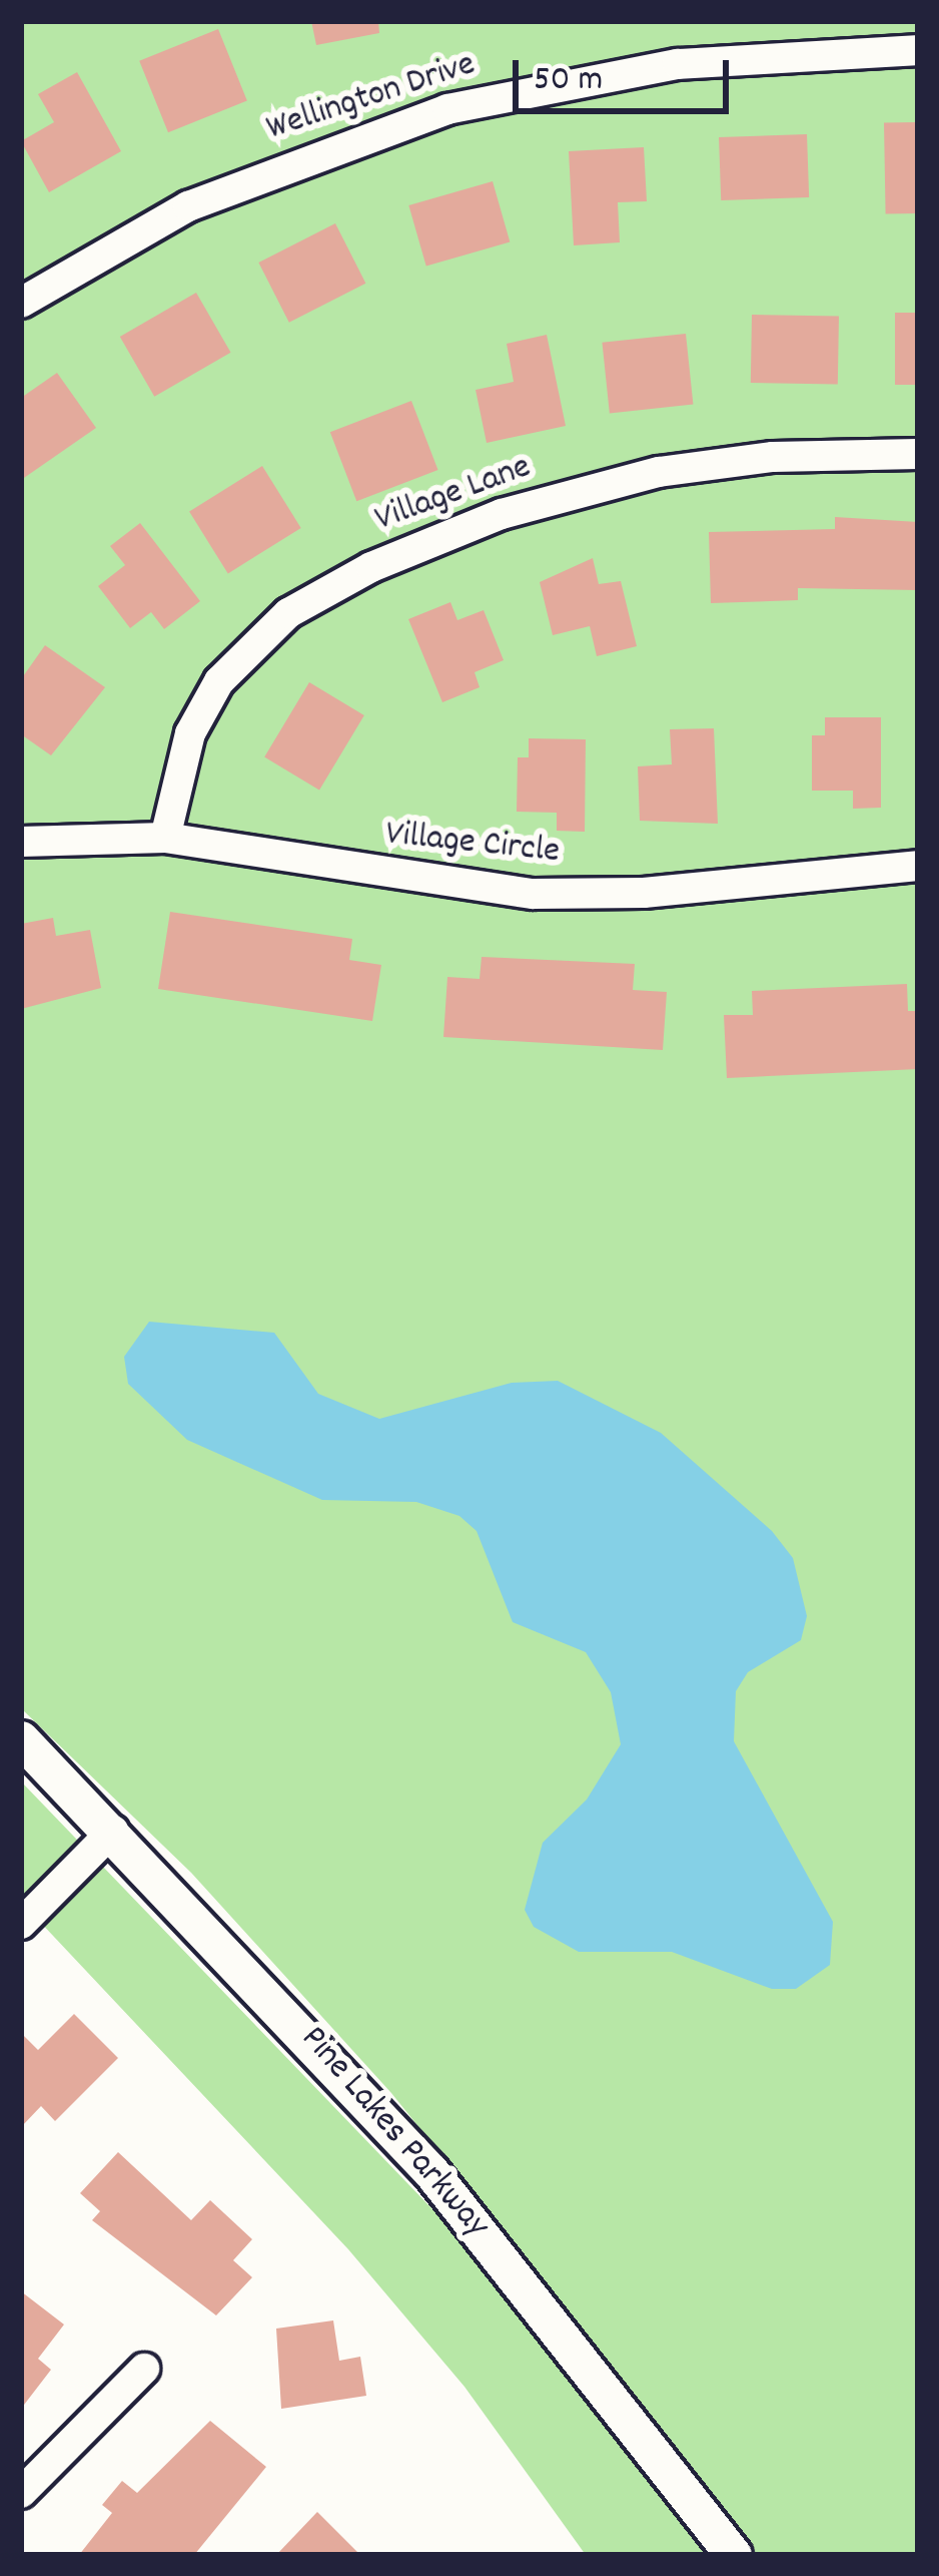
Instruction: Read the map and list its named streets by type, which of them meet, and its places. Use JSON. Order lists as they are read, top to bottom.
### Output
{
  "streets": {
    "street": [
      "Wellington Drive",
      "Village Lane",
      "Village Circle",
      "Pine Lakes Parkway"
    ]
  },
  "crossings": [
    ["Village Lane", "Village Circle"]
  ],
  "scale_bar": "50 m"
}
